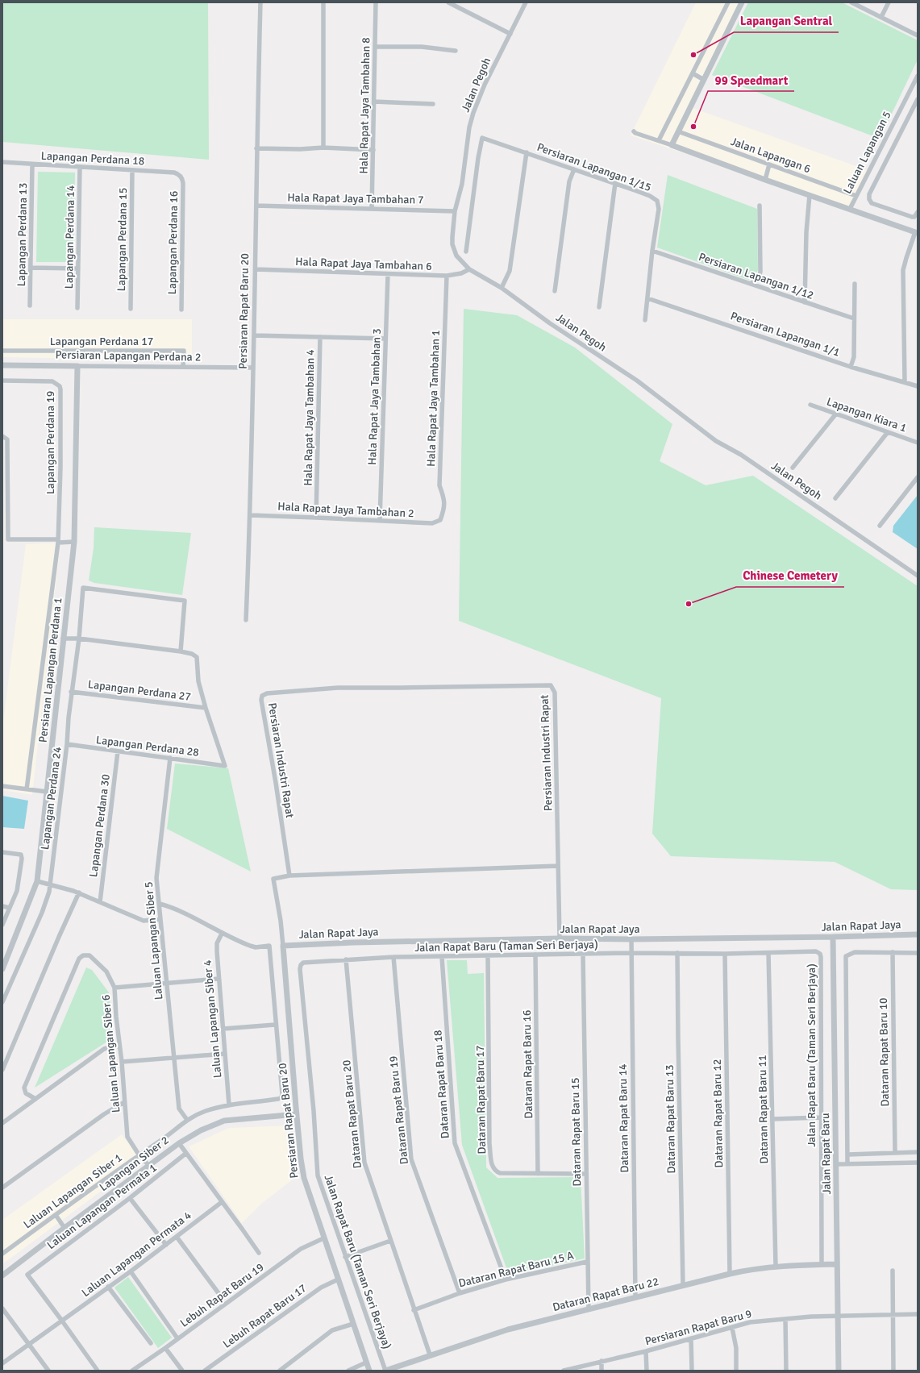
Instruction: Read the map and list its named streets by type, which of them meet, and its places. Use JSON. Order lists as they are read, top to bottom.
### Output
{
  "streets": {
    "street": [
      "Jalan Pegoh",
      "Hala Rapat Jaya Tambahan 8",
      "Laluan Lapangan 5",
      "Jalan Lapangan 6",
      "Lapangan Perdana 18",
      "Persiaran Lapangan 1/15",
      "Hala Rapat Jaya Tambahan 7",
      "Lapangan Perdana 13",
      "Lapangan Perdana 14",
      "Lapangan Perdana 15",
      "Lapangan Perdana 16",
      "Hala Rapat Jaya Tambahan 6",
      "Persiaran Lapangan 1/12",
      "Persiaran Rapat Baru 20",
      "Persiaran Lapangan 1/1",
      "Lapangan Perdana 17",
      "Persiaran Lapangan Perdana 2",
      "Hala Rapat Jaya Tambahan 3",
      "Hala Rapat Jaya Tambahan 1",
      "Lapangan Kiara 1",
      "Hala Rapat Jaya Tambahan 4",
      "Lapangan Perdana 19",
      "Hala Rapat Jaya Tambahan 2",
      "Persiaran Lapangan Perdana 1",
      "Lapangan Perdana 27",
      "Lapangan Perdana 28",
      "Persiaran Industri Rapat",
      "Lapangan Perdana 24",
      "Lapangan Perdana 30",
      "Jalan Rapat Jaya",
      "Laluan Lapangan Siber 5",
      "Jalan Rapat Baru (Taman Seri Berjaya)",
      "Laluan Lapangan Siber 4",
      "Dataran Rapat Baru 10",
      "Laluan Lapangan Siber 6",
      "Dataran Rapat Baru 16",
      "Dataran Rapat Baru 18",
      "Dataran Rapat Baru 17",
      "Dataran Rapat Baru 11",
      "Dataran Rapat Baru 19",
      "Dataran Rapat Baru 12",
      "Dataran Rapat Baru 20",
      "Dataran Rapat Baru 14",
      "Dataran Rapat Baru 13",
      "Dataran Rapat Baru 15",
      "Jalan Rapat Baru",
      "Lapangan Siber 2",
      "Laluan Lapangan Siber 1",
      "Laluan Lapangan Permata 1",
      "Laluan Lapangan Permata 4",
      "Dataran Rapat Baru 15 A",
      "Dataran Rapat Baru 22",
      "Lebuh Rapat Baru 19",
      "Lebuh Rapat Baru 17",
      "Persiaran Rapat Baru 9"
    ]
  },
  "crossings": [
    ["Jalan Pegoh", "Hala Rapat Jaya Tambahan 7"],
    ["Jalan Pegoh", "Hala Rapat Jaya Tambahan 6"],
    ["Hala Rapat Jaya Tambahan 8", "Hala Rapat Jaya Tambahan 7"],
    ["Laluan Lapangan 5", "Jalan Lapangan 6"],
    ["Lapangan Perdana 18", "Lapangan Perdana 13"],
    ["Lapangan Perdana 18", "Lapangan Perdana 14"],
    ["Lapangan Perdana 18", "Lapangan Perdana 15"],
    ["Lapangan Perdana 18", "Lapangan Perdana 16"],
    ["Persiaran Lapangan 1/15", "Persiaran Lapangan 1/12"],
    ["Persiaran Lapangan 1/15", "Persiaran Lapangan 1/1"],
    ["Hala Rapat Jaya Tambahan 7", "Persiaran Rapat Baru 20"],
    ["Hala Rapat Jaya Tambahan 6", "Persiaran Rapat Baru 20"],
    ["Hala Rapat Jaya Tambahan 6", "Hala Rapat Jaya Tambahan 3"],
    ["Hala Rapat Jaya Tambahan 6", "Hala Rapat Jaya Tambahan 1"],
    ["Persiaran Rapat Baru 20", "Persiaran Lapangan Perdana 2"],
    ["Persiaran Rapat Baru 20", "Hala Rapat Jaya Tambahan 2"],
    ["Persiaran Rapat Baru 20", "Persiaran Industri Rapat"],
    ["Persiaran Rapat Baru 20", "Jalan Rapat Jaya"],
    ["Persiaran Rapat Baru 20", "Lapangan Siber 2"],
    ["Persiaran Rapat Baru 20", "Lebuh Rapat Baru 19"],
    ["Persiaran Rapat Baru 20", "Lebuh Rapat Baru 17"],
    ["Lapangan Perdana 17", "Persiaran Lapangan Perdana 2"],
    ["Persiaran Lapangan Perdana 2", "Persiaran Lapangan Perdana 1"],
    ["Hala Rapat Jaya Tambahan 3", "Hala Rapat Jaya Tambahan 2"],
    ["Hala Rapat Jaya Tambahan 1", "Hala Rapat Jaya Tambahan 2"],
    ["Hala Rapat Jaya Tambahan 4", "Hala Rapat Jaya Tambahan 2"],
    ["Lapangan Perdana 27", "Lapangan Perdana 28"],
    ["Lapangan Perdana 27", "Lapangan Perdana 24"],
    ["Lapangan Perdana 28", "Lapangan Perdana 24"],
    ["Lapangan Perdana 28", "Lapangan Perdana 30"],
    ["Lapangan Perdana 28", "Laluan Lapangan Siber 5"],
    ["Persiaran Industri Rapat", "Jalan Rapat Jaya"],
    ["Jalan Rapat Jaya", "Dataran Rapat Baru 14"],
    ["Jalan Rapat Jaya", "Jalan Rapat Baru"],
    ["Laluan Lapangan Siber 5", "Laluan Lapangan Siber 1"],
    ["Jalan Rapat Baru (Taman Seri Berjaya)", "Dataran Rapat Baru 16"],
    ["Jalan Rapat Baru (Taman Seri Berjaya)", "Dataran Rapat Baru 18"],
    ["Jalan Rapat Baru (Taman Seri Berjaya)", "Dataran Rapat Baru 17"],
    ["Jalan Rapat Baru (Taman Seri Berjaya)", "Dataran Rapat Baru 11"],
    ["Jalan Rapat Baru (Taman Seri Berjaya)", "Dataran Rapat Baru 19"],
    ["Jalan Rapat Baru (Taman Seri Berjaya)", "Dataran Rapat Baru 12"],
    ["Jalan Rapat Baru (Taman Seri Berjaya)", "Dataran Rapat Baru 20"],
    ["Jalan Rapat Baru (Taman Seri Berjaya)", "Dataran Rapat Baru 14"],
    ["Jalan Rapat Baru (Taman Seri Berjaya)", "Dataran Rapat Baru 13"],
    ["Jalan Rapat Baru (Taman Seri Berjaya)", "Dataran Rapat Baru 15"],
    ["Jalan Rapat Baru (Taman Seri Berjaya)", "Dataran Rapat Baru 22"],
    ["Laluan Lapangan Siber 4", "Laluan Lapangan Siber 1"],
    ["Dataran Rapat Baru 10", "Jalan Rapat Baru"],
    ["Laluan Lapangan Siber 6", "Lapangan Siber 2"],
    ["Laluan Lapangan Siber 6", "Laluan Lapangan Siber 1"],
    ["Dataran Rapat Baru 16", "Dataran Rapat Baru 17"],
    ["Dataran Rapat Baru 18", "Dataran Rapat Baru 15 A"],
    ["Dataran Rapat Baru 17", "Dataran Rapat Baru 15"],
    ["Dataran Rapat Baru 11", "Dataran Rapat Baru 22"],
    ["Dataran Rapat Baru 19", "Dataran Rapat Baru 15 A"],
    ["Dataran Rapat Baru 12", "Dataran Rapat Baru 22"],
    ["Dataran Rapat Baru 20", "Dataran Rapat Baru 15 A"],
    ["Dataran Rapat Baru 20", "Dataran Rapat Baru 22"],
    ["Dataran Rapat Baru 14", "Dataran Rapat Baru 22"],
    ["Dataran Rapat Baru 13", "Dataran Rapat Baru 22"],
    ["Dataran Rapat Baru 15", "Dataran Rapat Baru 15 A"],
    ["Dataran Rapat Baru 15", "Dataran Rapat Baru 22"],
    ["Jalan Rapat Baru", "Dataran Rapat Baru 22"],
    ["Jalan Rapat Baru", "Persiaran Rapat Baru 9"],
    ["Laluan Lapangan Permata 1", "Laluan Lapangan Permata 4"]
  ],
  "places": ["Lapangan Sentral", "99 Speedmart", "Chinese Cemetery"]
}
